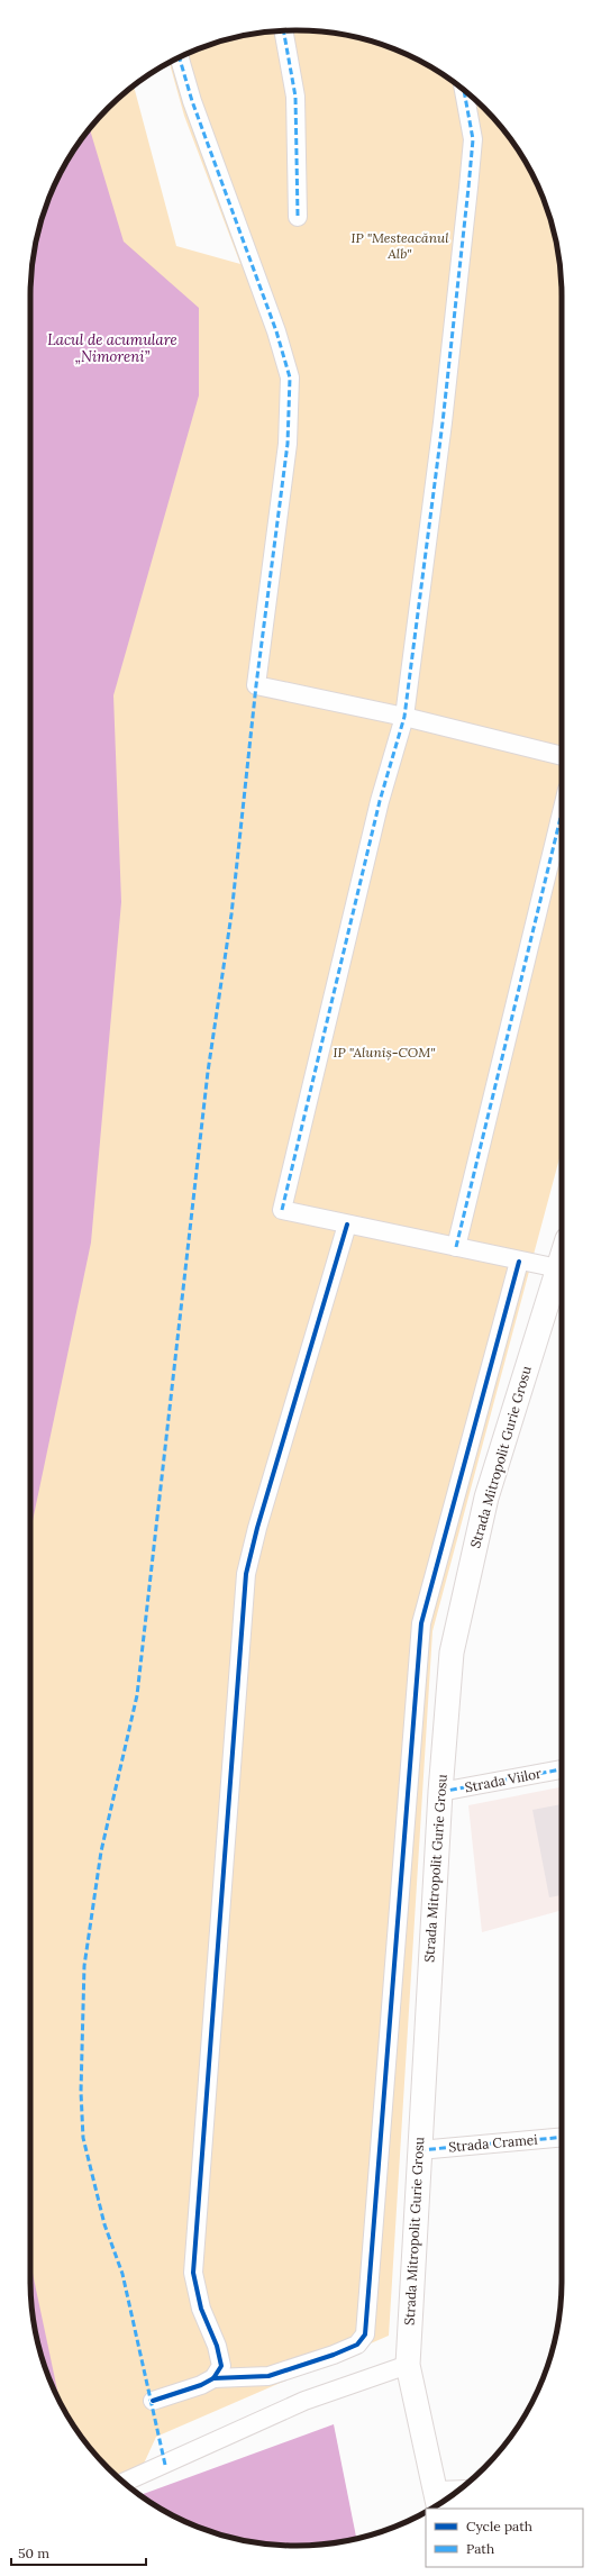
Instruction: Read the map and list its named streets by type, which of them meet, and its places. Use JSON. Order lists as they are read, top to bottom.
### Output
{
  "streets": {
    "main road": ["Strada Mitropolit Gurie Grosu"],
    "street": ["Strada Viilor", "Strada Cramei"]
  },
  "crossings": [
    ["Strada Mitropolit Gurie Grosu", "Strada Viilor"],
    ["Strada Mitropolit Gurie Grosu", "Strada Cramei"]
  ],
  "water": ["Lacul de acumulare „Nimoreni”"],
  "parks": ["IP \"Mesteacănul Alb\"", "IP \"Aluniș-COM\""],
  "legend": ["Cycle path", "Path"],
  "scale_bar": "50 m"
}
